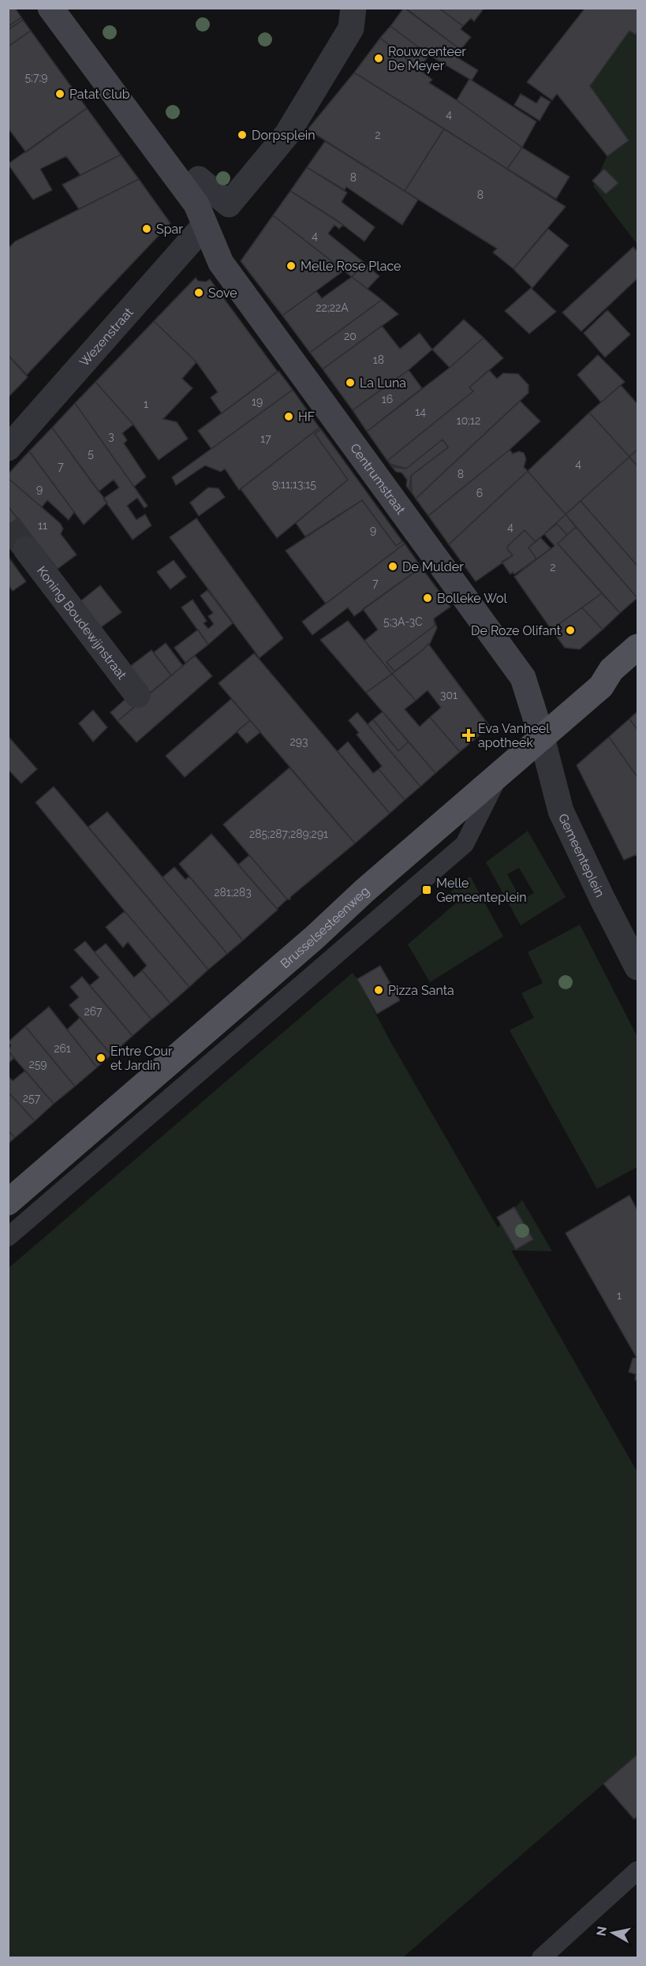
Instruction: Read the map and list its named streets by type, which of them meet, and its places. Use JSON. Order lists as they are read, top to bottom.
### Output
{
  "streets": {
    "main road": ["Centrumstraat", "Brusselsesteenweg"],
    "street": ["Wezenstraat", "Koning Boudewijnstraat", "Gemeenteplein"]
  },
  "crossings": [
    ["Wezenstraat", "Centrumstraat"],
    ["Centrumstraat", "Gemeenteplein"],
    ["Centrumstraat", "Brusselsesteenweg"],
    ["Gemeenteplein", "Brusselsesteenweg"]
  ],
  "places": {
    "other": [
      "Rouwcenteer De Meyer",
      "Patat Club",
      "Dorpsplein",
      "Spar",
      "Melle Rose Place",
      "Sove",
      "La Luna",
      "HF",
      "De Mulder",
      "Bolleke Wol",
      "De Roze Olifant",
      "Pizza Santa",
      "Entre Cour et Jardin"
    ],
    "health": ["Eva Vanheel apotheek"],
    "transit": ["Melle Gemeenteplein"]
  },
  "house_numbers": [
    "5;7;9",
    "4",
    "2",
    "8",
    "8",
    "4",
    "22;22A",
    "20",
    "18",
    "16",
    "19",
    "1",
    "14",
    "10;12",
    "3",
    "17",
    "5",
    "4",
    "7",
    "8",
    "9;11;13;15",
    "9",
    "6",
    "11",
    "4",
    "9",
    "2",
    "7",
    "5;3A-3C",
    "301",
    "293",
    "285;287;289;291",
    "281;283",
    "267",
    "261",
    "259",
    "257",
    "1"
  ],
  "north": "left"
}
